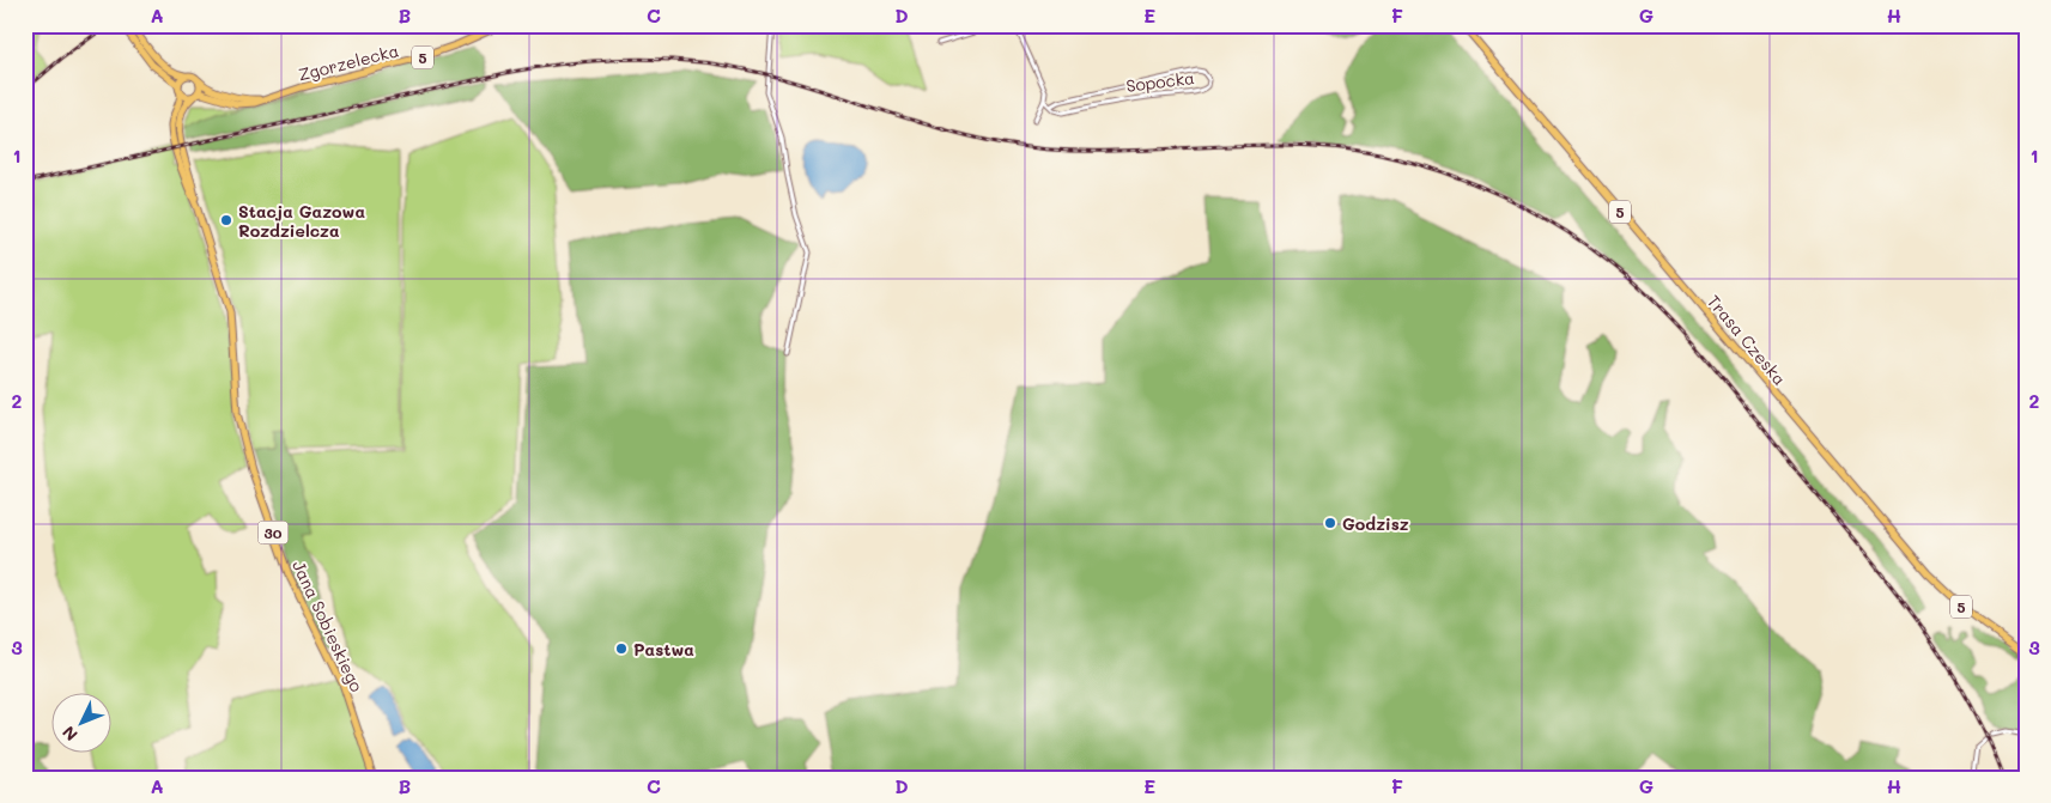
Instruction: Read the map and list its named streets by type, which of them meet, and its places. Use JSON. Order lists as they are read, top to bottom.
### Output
{
  "streets": {
    "main road": [
      "5",
      "Zgorzelecka",
      "Trasa Czeska",
      "30",
      "Jana Sobieskiego"
    ],
    "street": ["Sopocka"]
  },
  "crossings": [
    ["5", "Zgorzelecka"],
    ["5", "Jana Sobieskiego"],
    ["Zgorzelecka", "Jana Sobieskiego"]
  ],
  "places": ["Stacja Gazowa Rozdzielcza", "Godzisz", "Pastwa"],
  "north": "bottom left",
  "grid": {
    "columns": [
      "A",
      "B",
      "C",
      "D",
      "E",
      "F",
      "G",
      "H"
    ],
    "rows": ["1", "2", "3"]
  }
}
